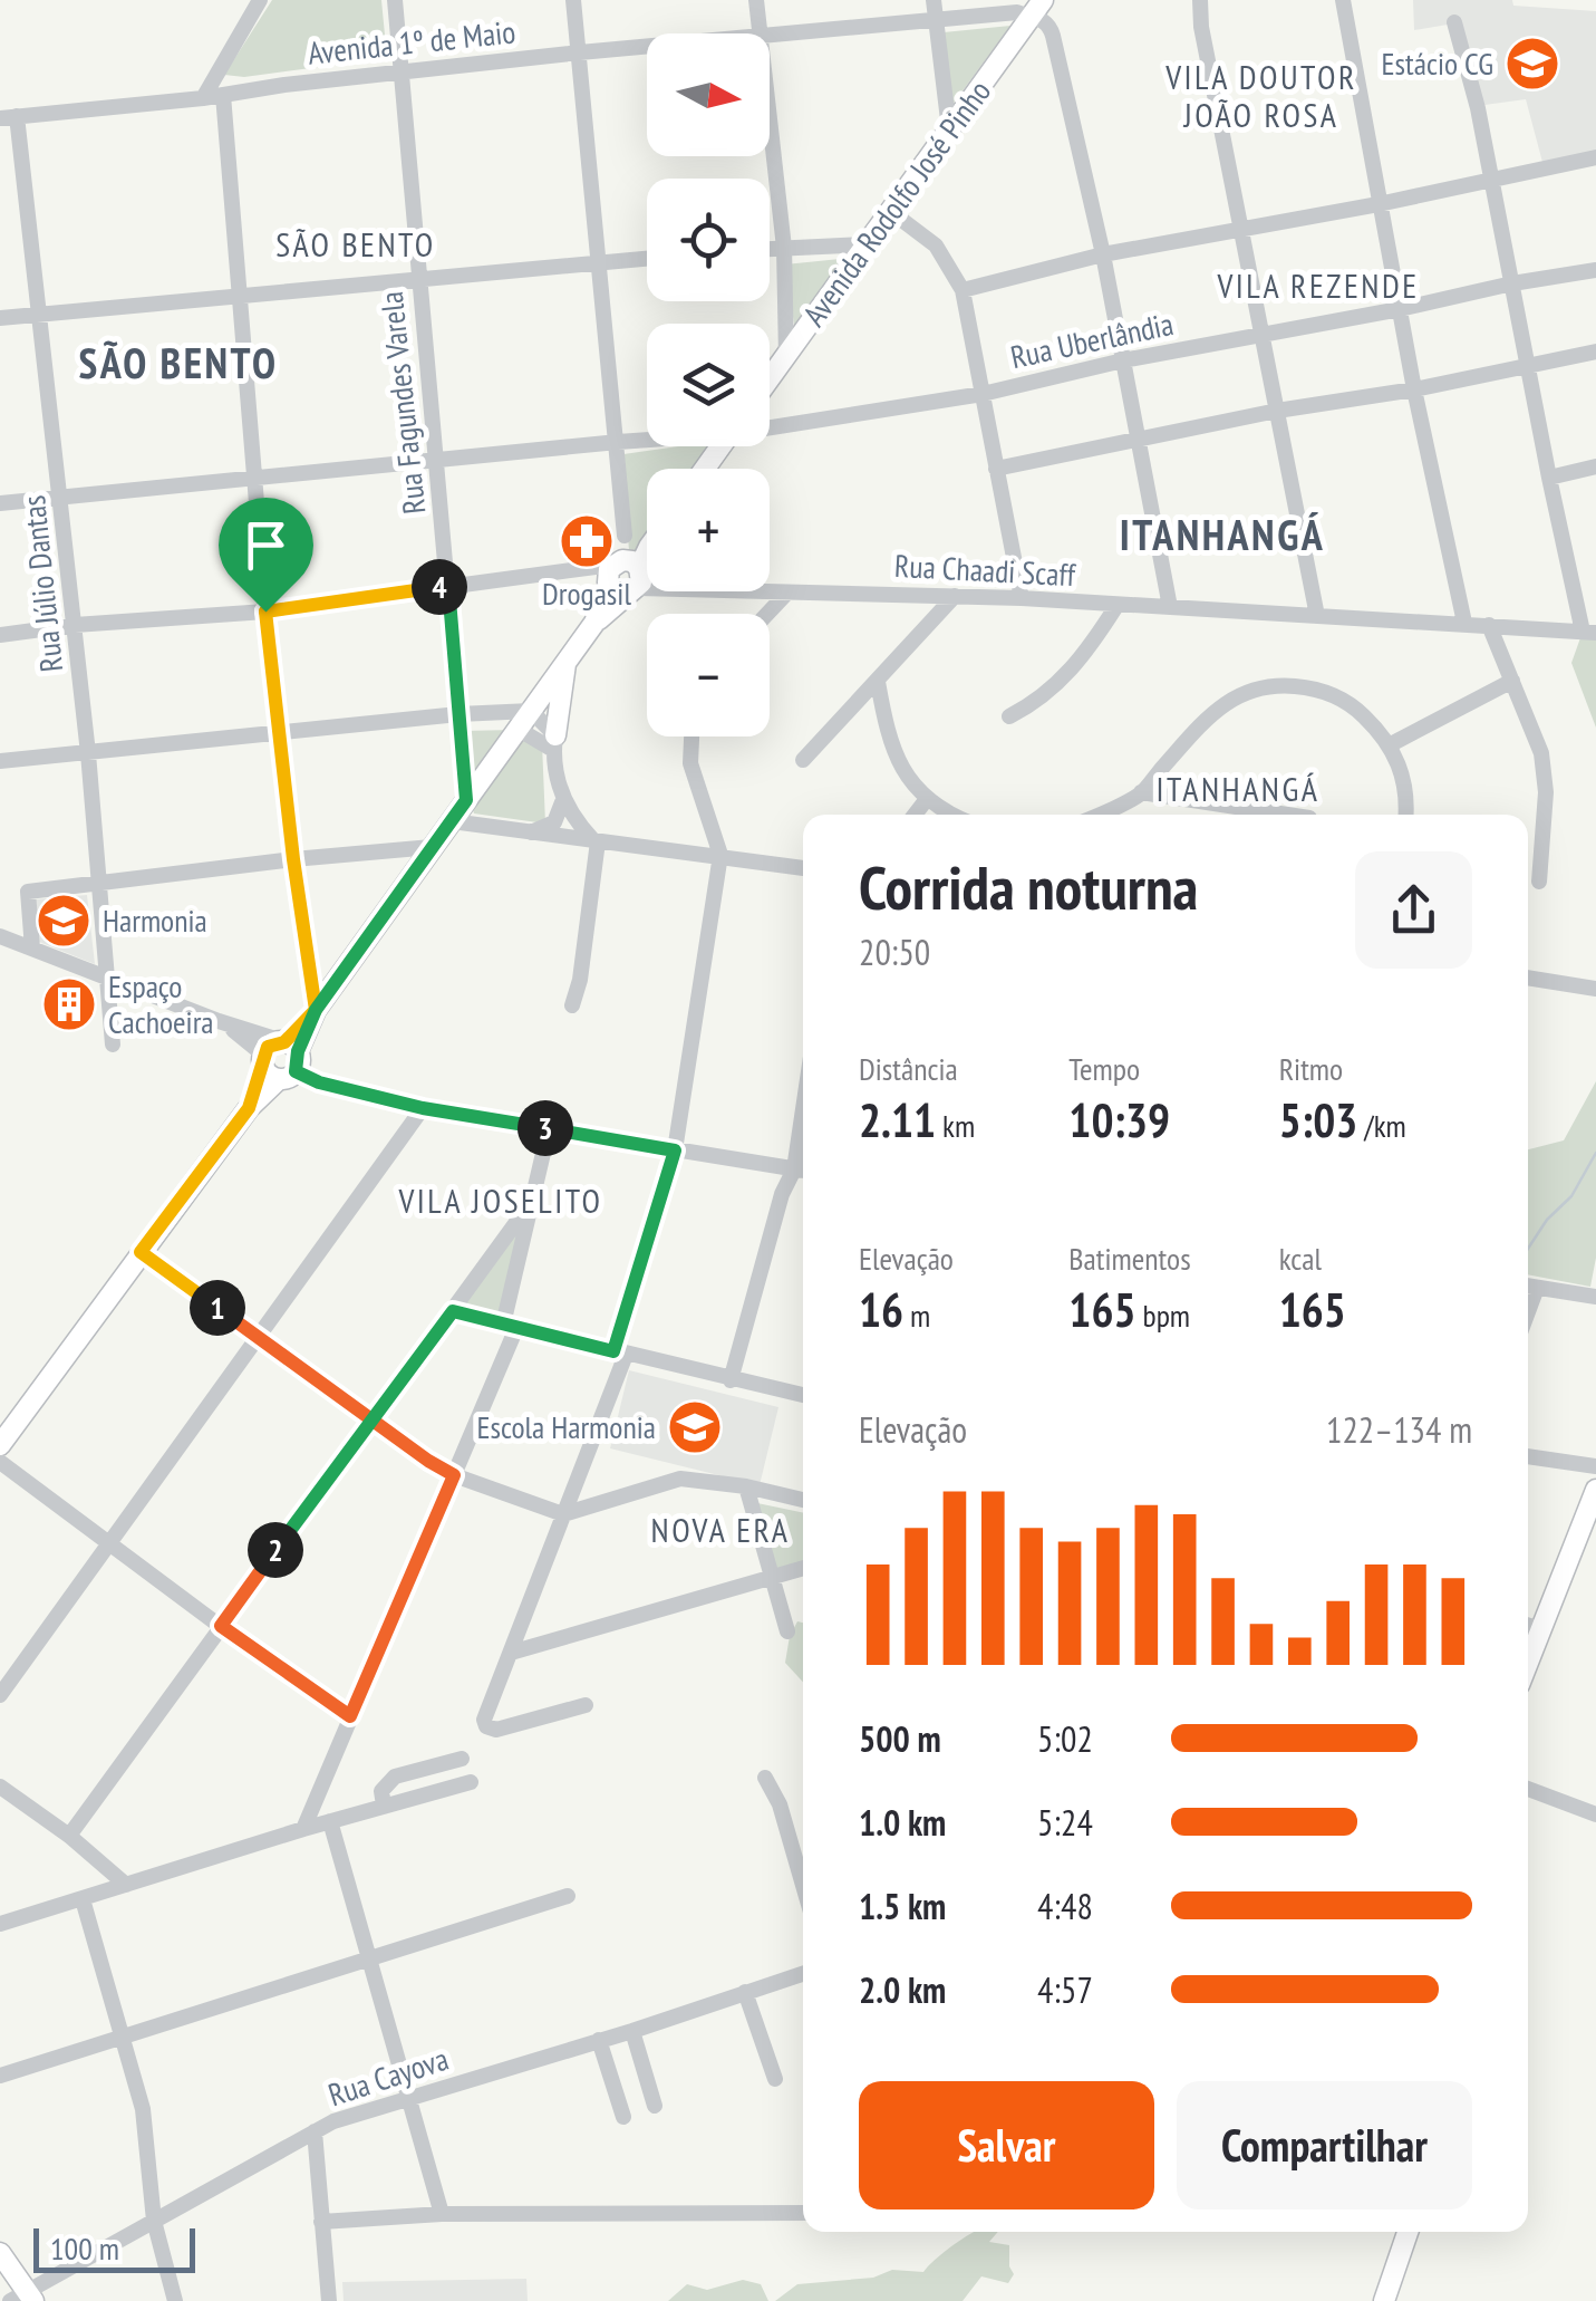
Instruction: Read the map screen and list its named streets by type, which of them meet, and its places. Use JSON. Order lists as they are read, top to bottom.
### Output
{
  "streets": {
    "main road": ["Avenida Rodolfo José Pinho"],
    "street": [
      "Avenida 1º de Maio",
      "Rua Uberlândia",
      "Rua Fagundes Varela",
      "Rua Chaadi Scaff",
      "Rua Júlio Dantas",
      "Rua Cayova"
    ]
  },
  "crossings": [
    ["Avenida 1º de Maio", "Avenida Rodolfo José Pinho"],
    ["Avenida 1º de Maio", "Rua Fagundes Varela"],
    ["Avenida 1º de Maio", "Rua Júlio Dantas"],
    ["Rua Uberlândia", "Rua Fagundes Varela"],
    ["Rua Uberlândia", "Rua Júlio Dantas"],
    ["Rua Fagundes Varela", "Rua Chaadi Scaff"],
    ["Rua Chaadi Scaff", "Rua Júlio Dantas"]
  ],
  "districts": [
    "VILA DOUTOR JOÃO ROSA",
    "SÃO BENTO",
    "VILA REZENDE",
    "SÃO BENTO",
    "ITANHANGÁ",
    "ITANHANGÁ",
    "VILA JOSELITO",
    "NOVA ERA"
  ],
  "places": {
    "school or university": ["Estácio CG", "Harmonia", "Escola Harmonia"],
    "pharmacy": ["Drogasil"],
    "building": ["Espaço Cachoeira"]
  },
  "scale_bar": "100 m",
  "north": "right",
  "page": {
    "map_buttons": ["+", "−"],
    "pins": [
      "4",
      "3",
      "1",
      "2"
    ],
    "heading": ["Corrida noturna", "20:50"],
    "stats": [
      ["Distância", "2.11 km"],
      ["Tempo", "10:39"],
      ["Ritmo", "5:03 /km"],
      ["Elevação", "16 m"],
      ["Batimentos", "165 bpm"],
      ["kcal", "165"]
    ],
    "chart": ["Elevação", "122–134 m"],
    "list": [
      {
        "name": "500 m",
        "note": "5:02"
      },
      {
        "name": "1.0 km",
        "note": "5:24"
      },
      {
        "name": "1.5 km",
        "note": "4:48"
      },
      {
        "name": "2.0 km",
        "note": "4:57"
      }
    ],
    "buttons": ["Salvar", "Compartilhar"],
    "scale": "100 m"
  }
}
